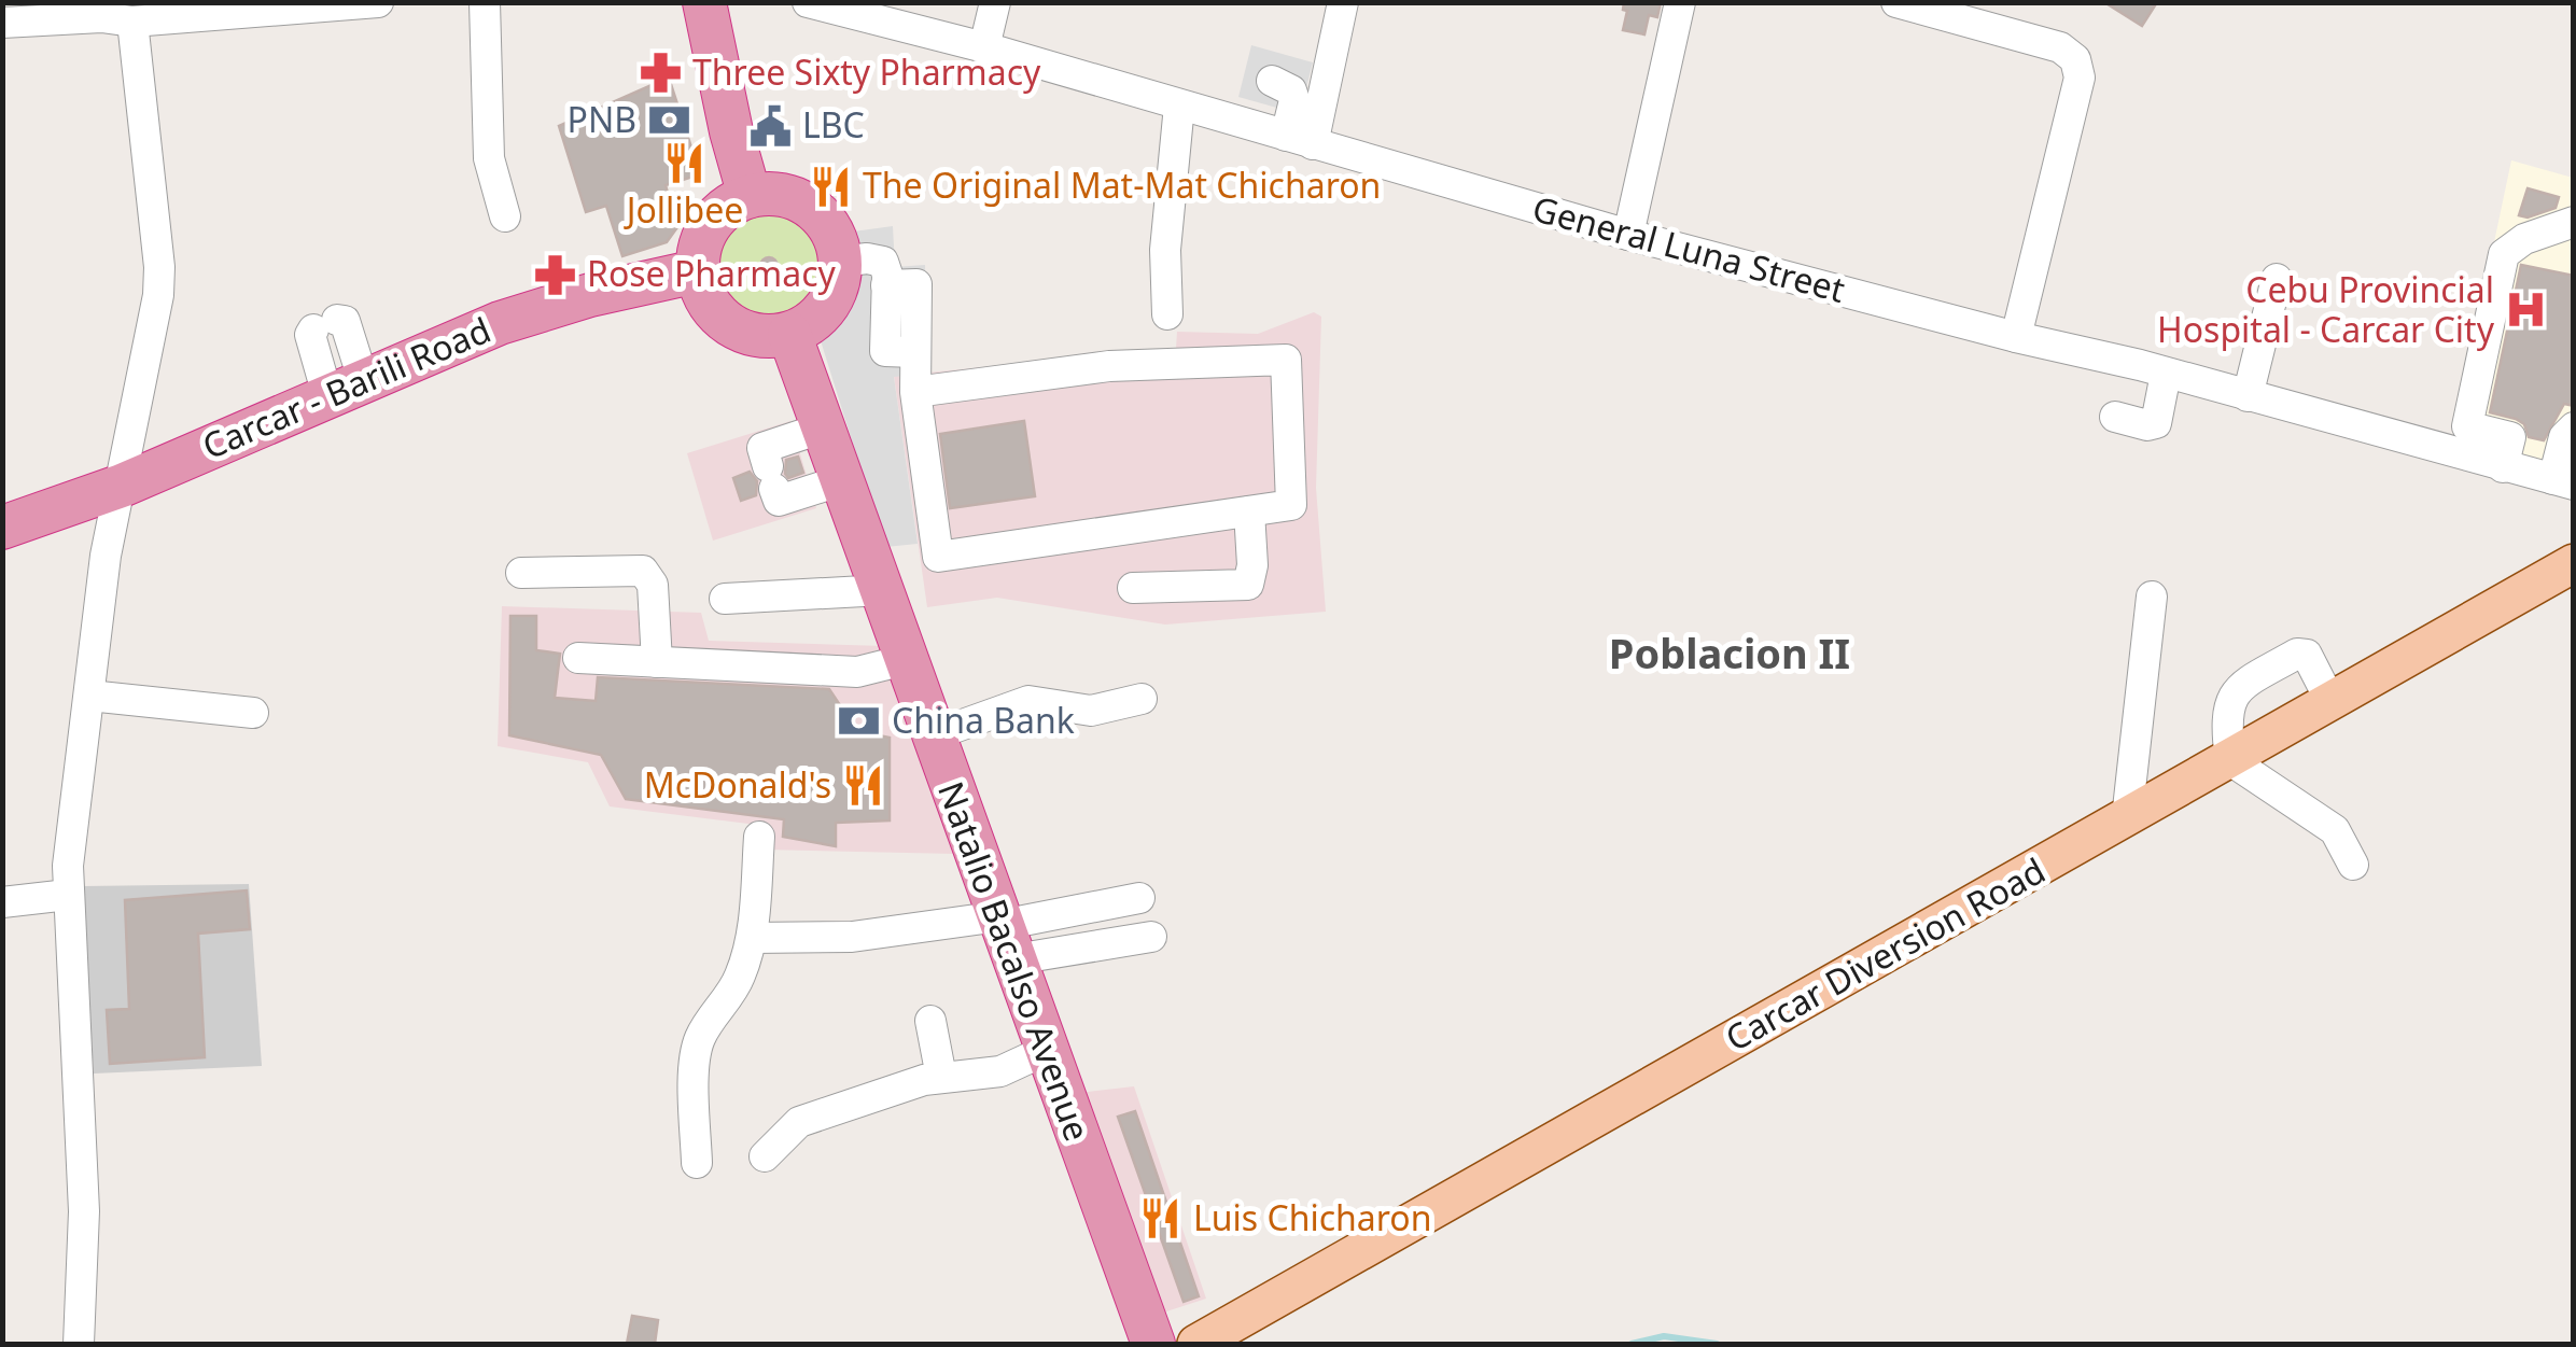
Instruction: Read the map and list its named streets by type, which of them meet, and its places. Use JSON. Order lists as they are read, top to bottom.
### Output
{
  "streets": {
    "highway": ["Carcar - Barili Road", "Natalio Bacalso Avenue"],
    "main road": ["Carcar Diversion Road"],
    "street": ["General Luna Street"]
  },
  "crossings": [
    ["Carcar - Barili Road", "Natalio Bacalso Avenue"]
  ],
  "districts": ["Poblacion II"],
  "places": {
    "pharmacy": ["Three Sixty Pharmacy", "Rose Pharmacy"],
    "bank": ["PNB", "China Bank"],
    "public building": ["LBC"],
    "restaurant": [
      "Jollibee",
      "The Original Mat-Mat Chicharon",
      "McDonald's",
      "Luis Chicharon"
    ],
    "hospital": ["Cebu Provincial Hospital - Carcar City"]
  }
}
